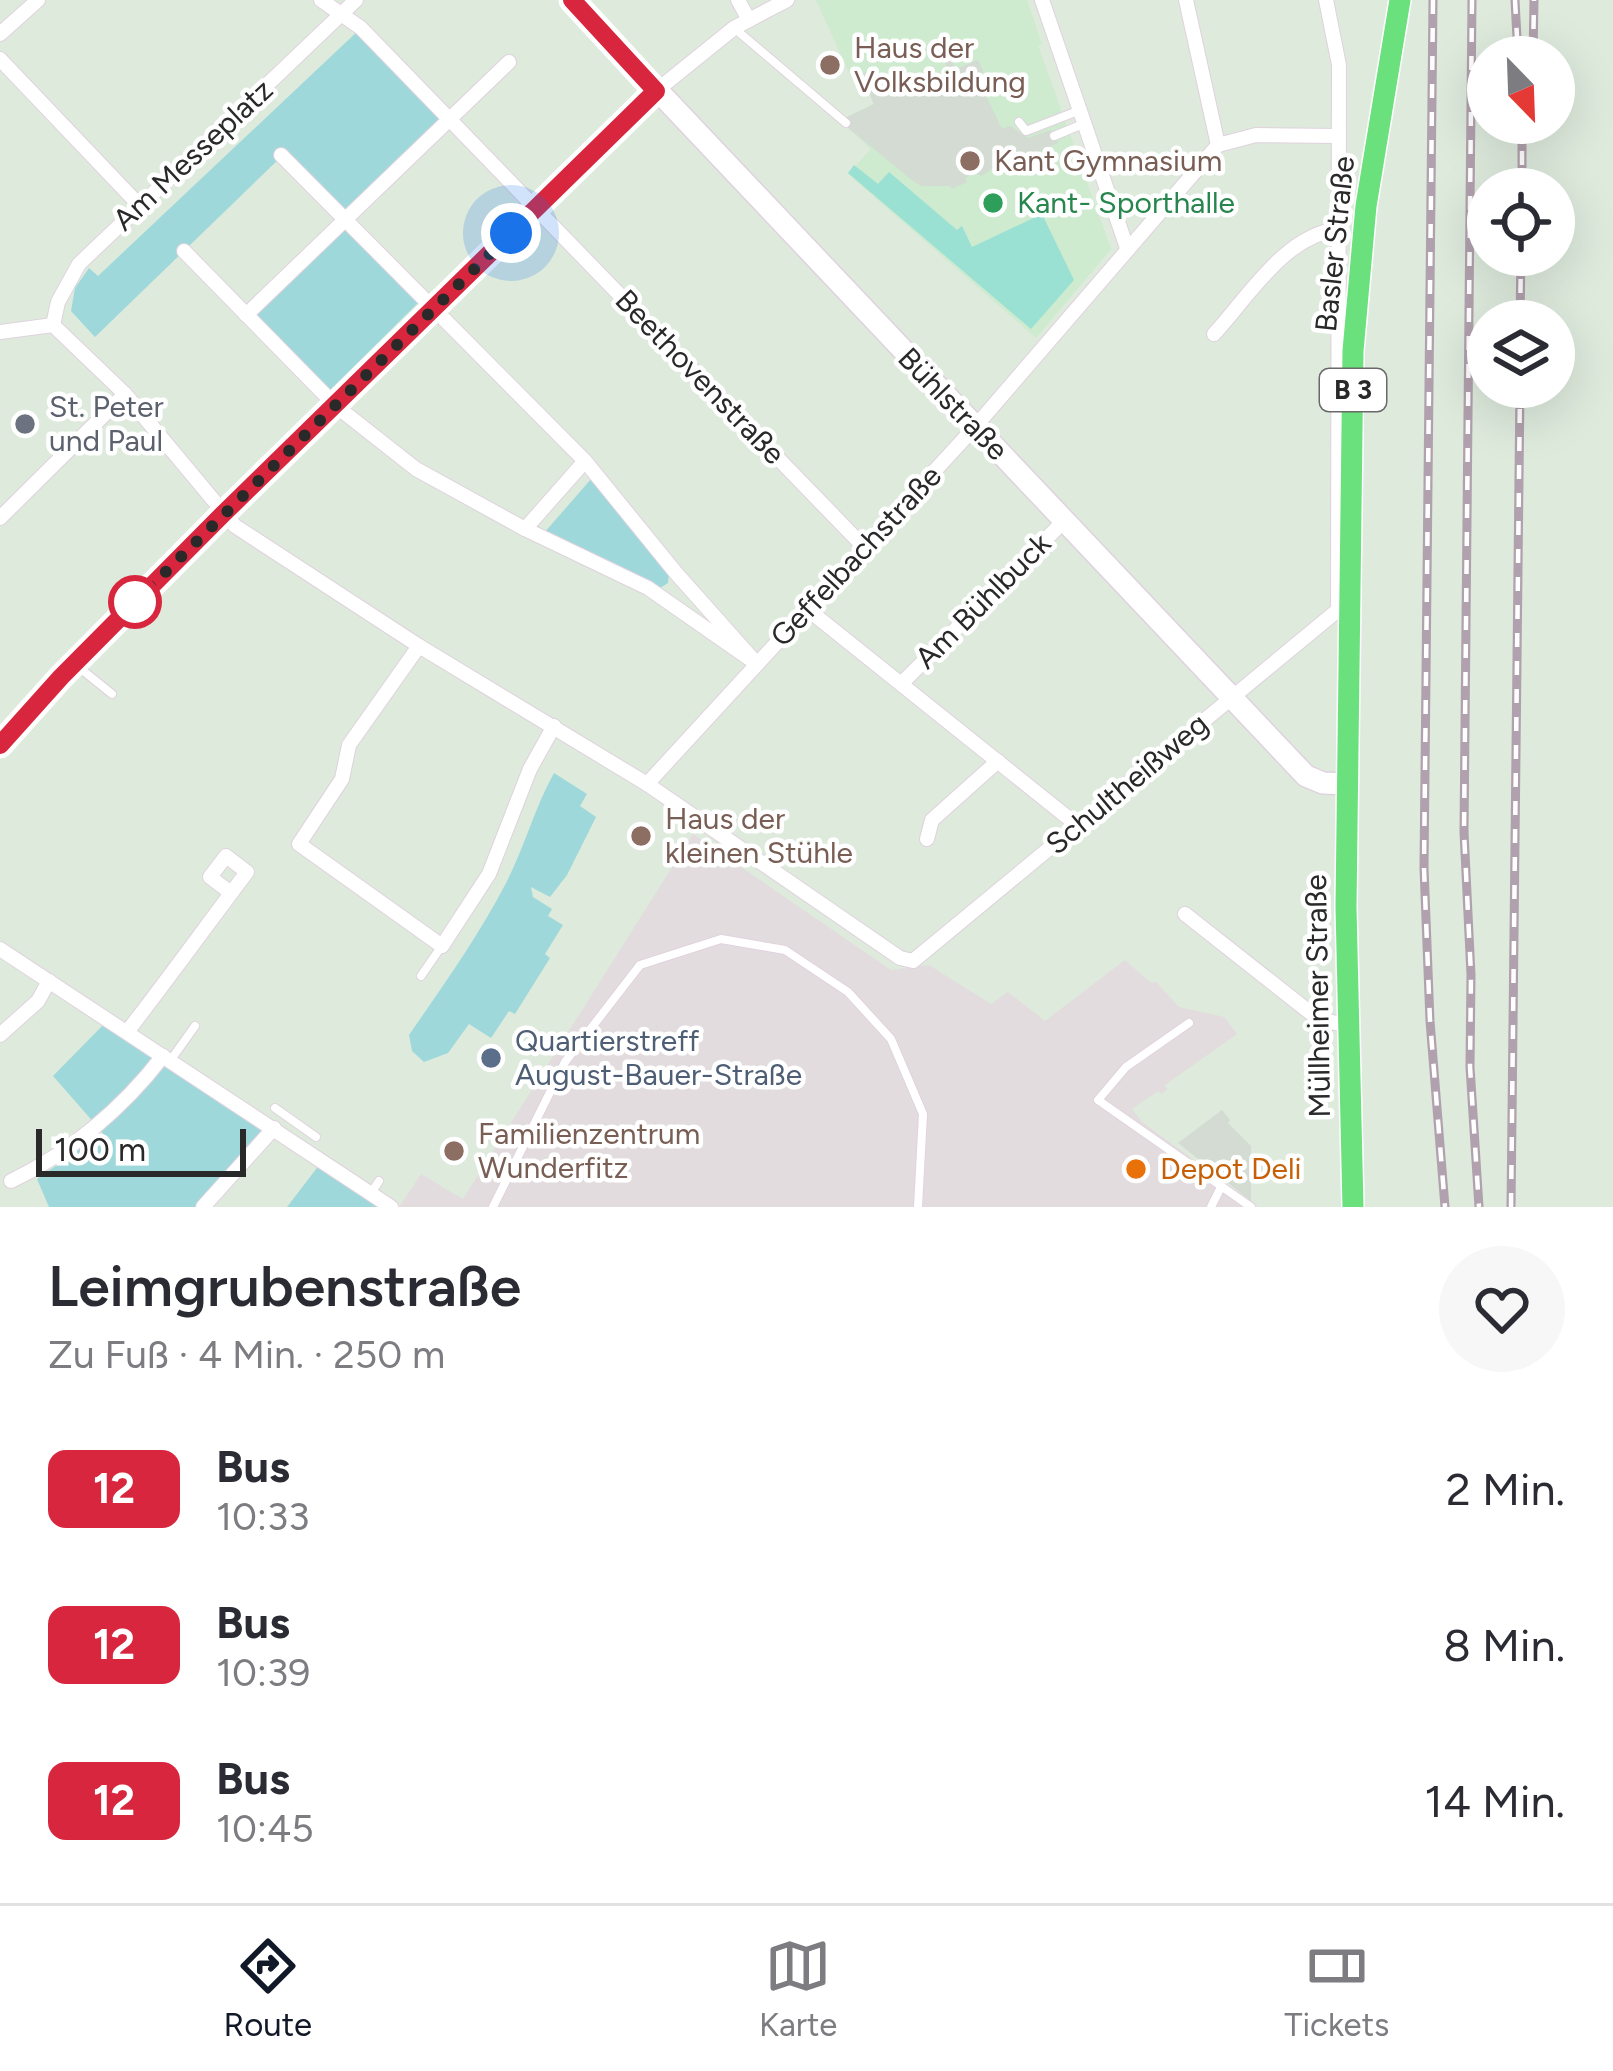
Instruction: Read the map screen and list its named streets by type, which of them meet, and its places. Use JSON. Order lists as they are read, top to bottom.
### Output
{
  "streets": {
    "main road": ["Basler Straße", "B 3", "Müllheimer Straße"],
    "street": [
      "Am Messeplatz",
      "Beethovenstraße",
      "Bühlstraße",
      "Geffelbachstraße",
      "Am Bühlbuck",
      "Schultheißweg"
    ]
  },
  "crossings": [
    ["Am Messeplatz", "Beethovenstraße"],
    ["Basler Straße", "Bühlstraße"],
    ["Basler Straße", "Müllheimer Straße"],
    ["Beethovenstraße", "Geffelbachstraße"],
    ["Bühlstraße", "Geffelbachstraße"],
    ["Bühlstraße", "Am Bühlbuck"],
    ["Bühlstraße", "Schultheißweg"],
    ["Bühlstraße", "Müllheimer Straße"],
    ["Geffelbachstraße", "Schultheißweg"]
  ],
  "places": [
    "Haus der Volksbildung",
    "Kant Gymnasium",
    "Kant- Sporthalle",
    "St. Peter und Paul",
    "Haus der kleinen Stühle",
    "Quartierstreff August-Bauer-Straße",
    "Familienzentrum Wunderfitz",
    "Depot Deli"
  ],
  "lines": ["bus line 12"],
  "scale_bar": "100 m",
  "north": "bottom right",
  "page": {
    "scale": "100 m",
    "heading": ["Leimgrubenstraße", "Zu Fuß · 4 Min. · 250 m"],
    "list": [
      {
        "mark": "12",
        "name": "Bus",
        "note": "10:33",
        "value": "2 Min."
      },
      {
        "mark": "12",
        "name": "Bus",
        "note": "10:39",
        "value": "8 Min."
      },
      {
        "mark": "12",
        "name": "Bus",
        "note": "10:45",
        "value": "14 Min."
      }
    ],
    "tabs": ["Route", "Karte", "Tickets"]
  }
}
